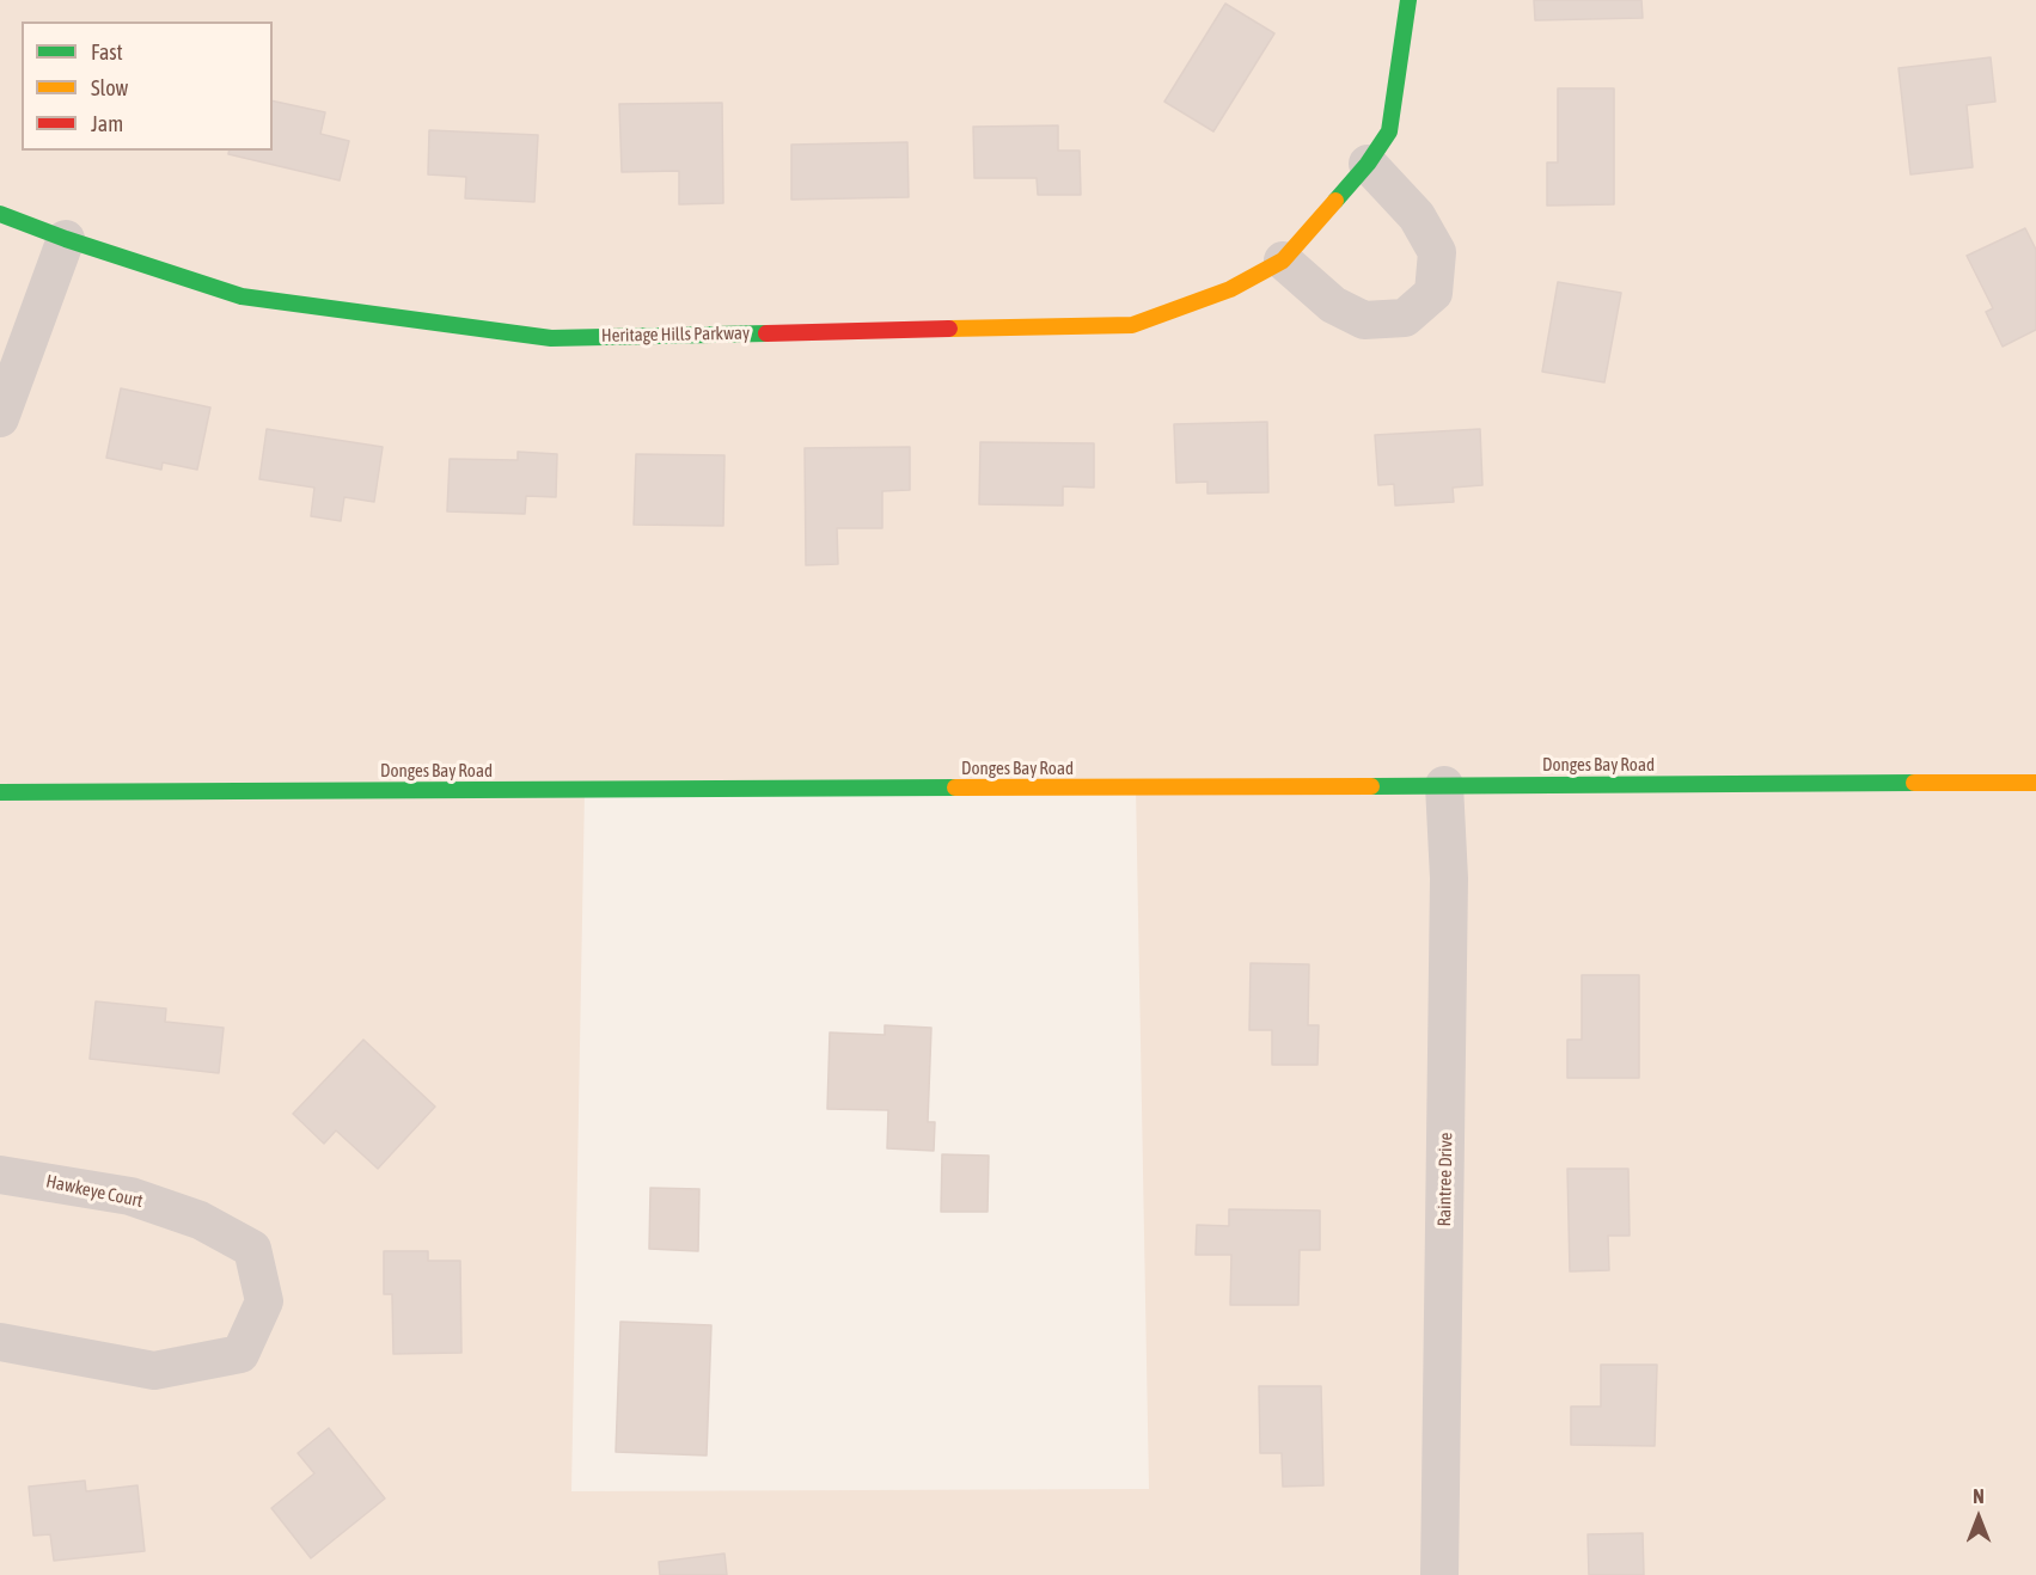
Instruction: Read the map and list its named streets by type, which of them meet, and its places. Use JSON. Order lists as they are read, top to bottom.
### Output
{
  "streets": {
    "street": [
      "Heritage Hills Parkway",
      "Donges Bay Road",
      "Raintree Drive",
      "Hawkeye Court"
    ]
  },
  "crossings": [
    ["Donges Bay Road", "Raintree Drive"]
  ],
  "legend": ["Fast", "Slow", "Jam"],
  "north": "top"
}
